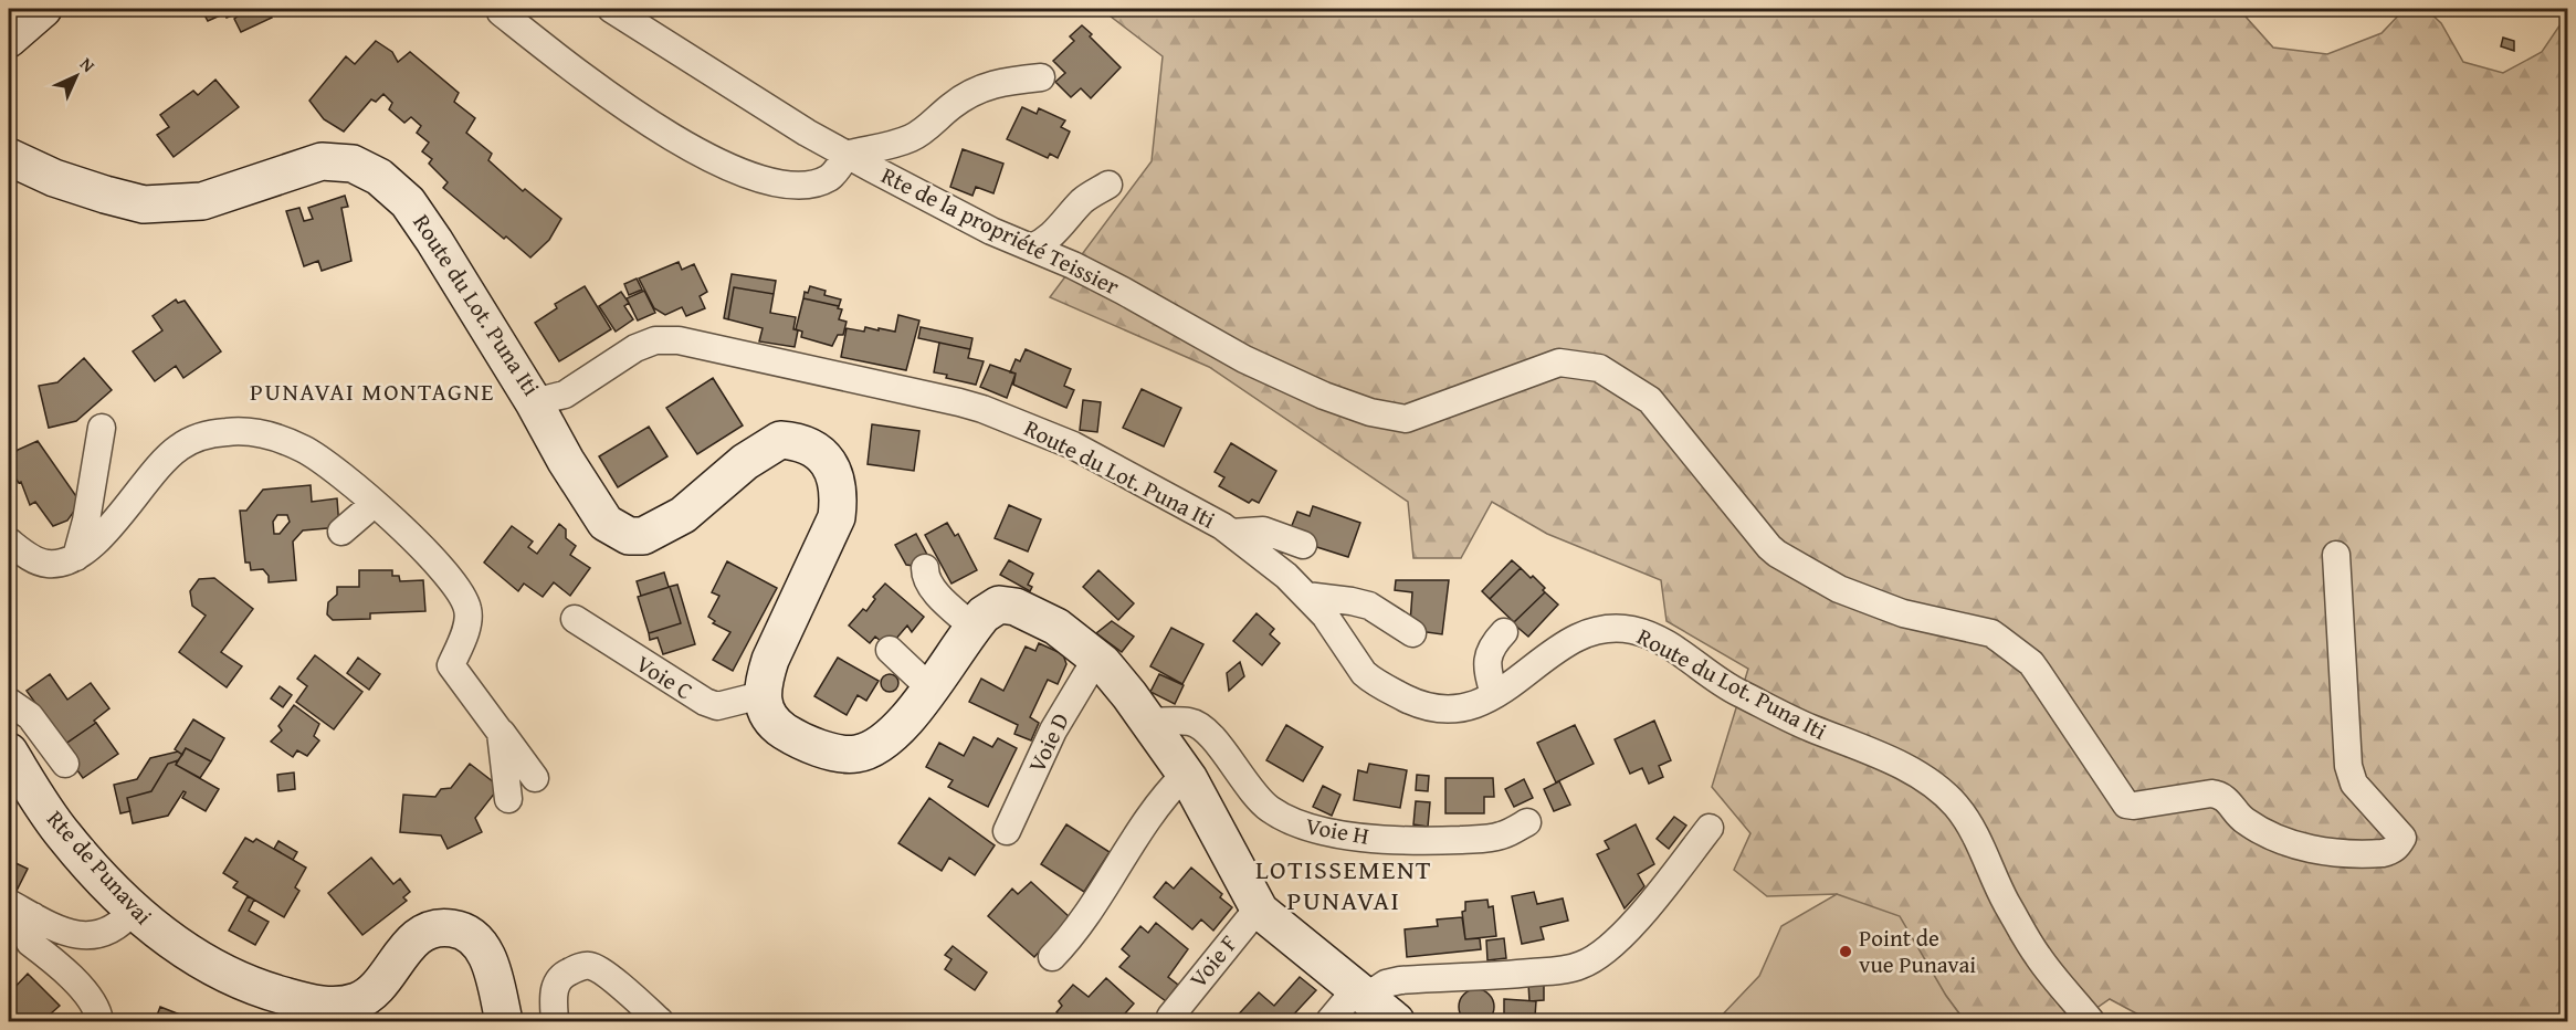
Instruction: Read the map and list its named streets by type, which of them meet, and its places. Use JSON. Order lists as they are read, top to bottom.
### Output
{
  "streets": {
    "main road": ["Route du Lot. Puna Iti", "Rte de Punavai"],
    "street": [
      "Rte de la propriété Teissier",
      "Voie C",
      "Voie D",
      "Voie H",
      "Voie F"
    ]
  },
  "districts": ["PUNAVAI MONTAGNE", "LOTISSEMENT PUNAVAI"],
  "places": ["Point de vue Punavai"],
  "north": "top right"
}
